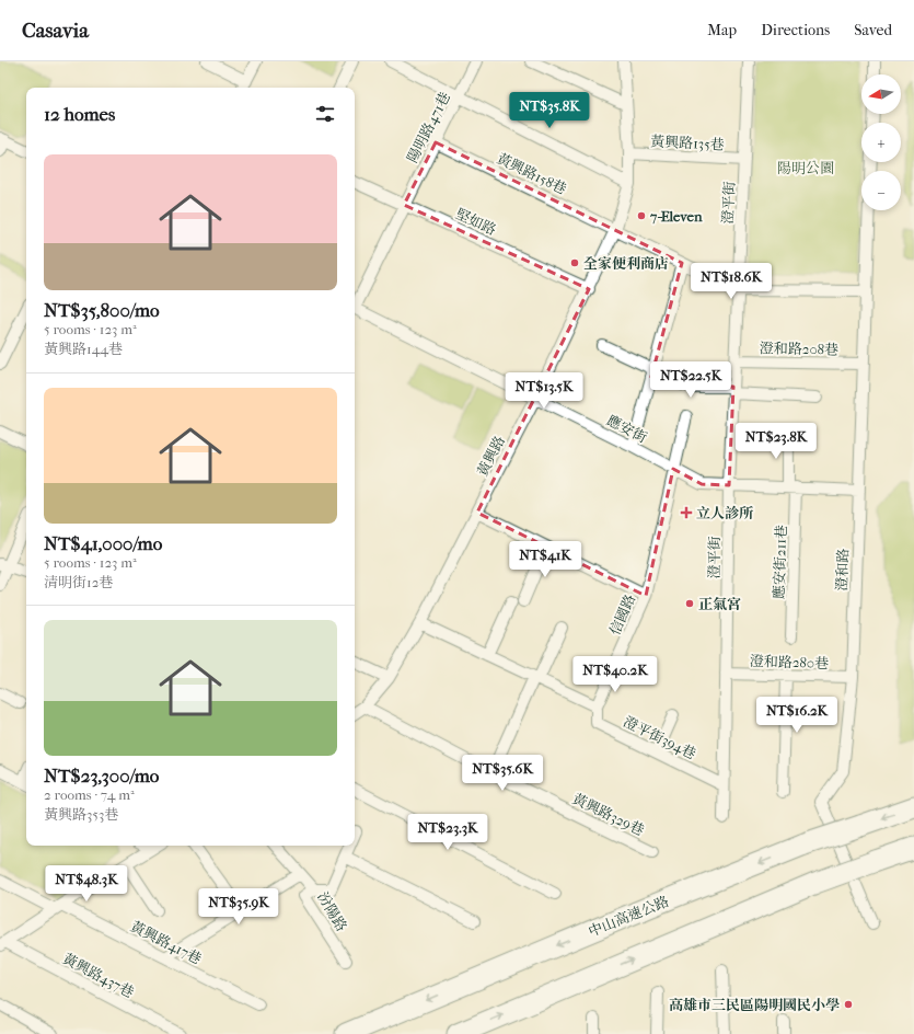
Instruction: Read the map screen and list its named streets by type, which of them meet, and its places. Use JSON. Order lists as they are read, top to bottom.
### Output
{
  "streets": {
    "highway": ["中山高速公路"],
    "street": [
      "陽明路471巷",
      "黃興路135巷",
      "黃興路158巷",
      "澄平街",
      "堅如路",
      "澄和路208巷",
      "應安街",
      "黃興路",
      "應安街211巷",
      "澄和路",
      "信國路",
      "澄和路280巷",
      "澄平街394巷",
      "黃興路329巷",
      "汾陽路",
      "黃興路417巷",
      "黃興路437巷"
    ]
  },
  "crossings": [
    ["陽明路471巷", "黃興路158巷"],
    ["陽明路471巷", "堅如路"],
    ["黃興路135巷", "澄平街"],
    ["黃興路135巷", "黃興路"],
    ["黃興路158巷", "澄平街"],
    ["黃興路158巷", "黃興路"],
    ["澄平街", "澄和路208巷"],
    ["澄平街", "應安街"],
    ["澄平街", "澄和路280巷"],
    ["澄平街", "澄平街394巷"],
    ["堅如路", "黃興路"],
    ["澄和路208巷", "澄和路"],
    ["應安街", "黃興路"],
    ["應安街", "應安街211巷"],
    ["應安街", "澄和路"],
    ["應安街", "信國路"],
    ["黃興路", "黃興路329巷"],
    ["澄和路", "澄和路280巷"],
    ["信國路", "澄平街394巷"]
  ],
  "parks": ["陽明公園"],
  "places": {
    "other": [
      "7-Eleven",
      "全家便利商店",
      "正氣宮",
      "高雄市三民區陽明國民小學"
    ],
    "health": ["立人診所"]
  },
  "north": "left",
  "page": {
    "header": "Casavia",
    "nav": ["Map", "Directions", "Saved"],
    "map_buttons": ["+", "−"],
    "heading": "12 homes",
    "price": [
      "NT$35.8K",
      "NT$18.6K",
      "NT$22.5K",
      "NT$13.5K",
      "NT$23.8K",
      "NT$41K",
      "NT$40.2K",
      "NT$16.2K",
      "NT$35.6K",
      "NT$23.3K",
      "NT$48.3K",
      "NT$35.9K"
    ],
    "list": [
      {
        "name": "NT$35,800/mo",
        "note": "5 rooms · 123 m² · 黃興路144巷"
      },
      {
        "name": "NT$41,000/mo",
        "note": "5 rooms · 123 m² · 清明街12巷"
      },
      {
        "name": "NT$23,300/mo",
        "note": "2 rooms · 74 m² · 黃興路353巷"
      }
    ]
  }
}
